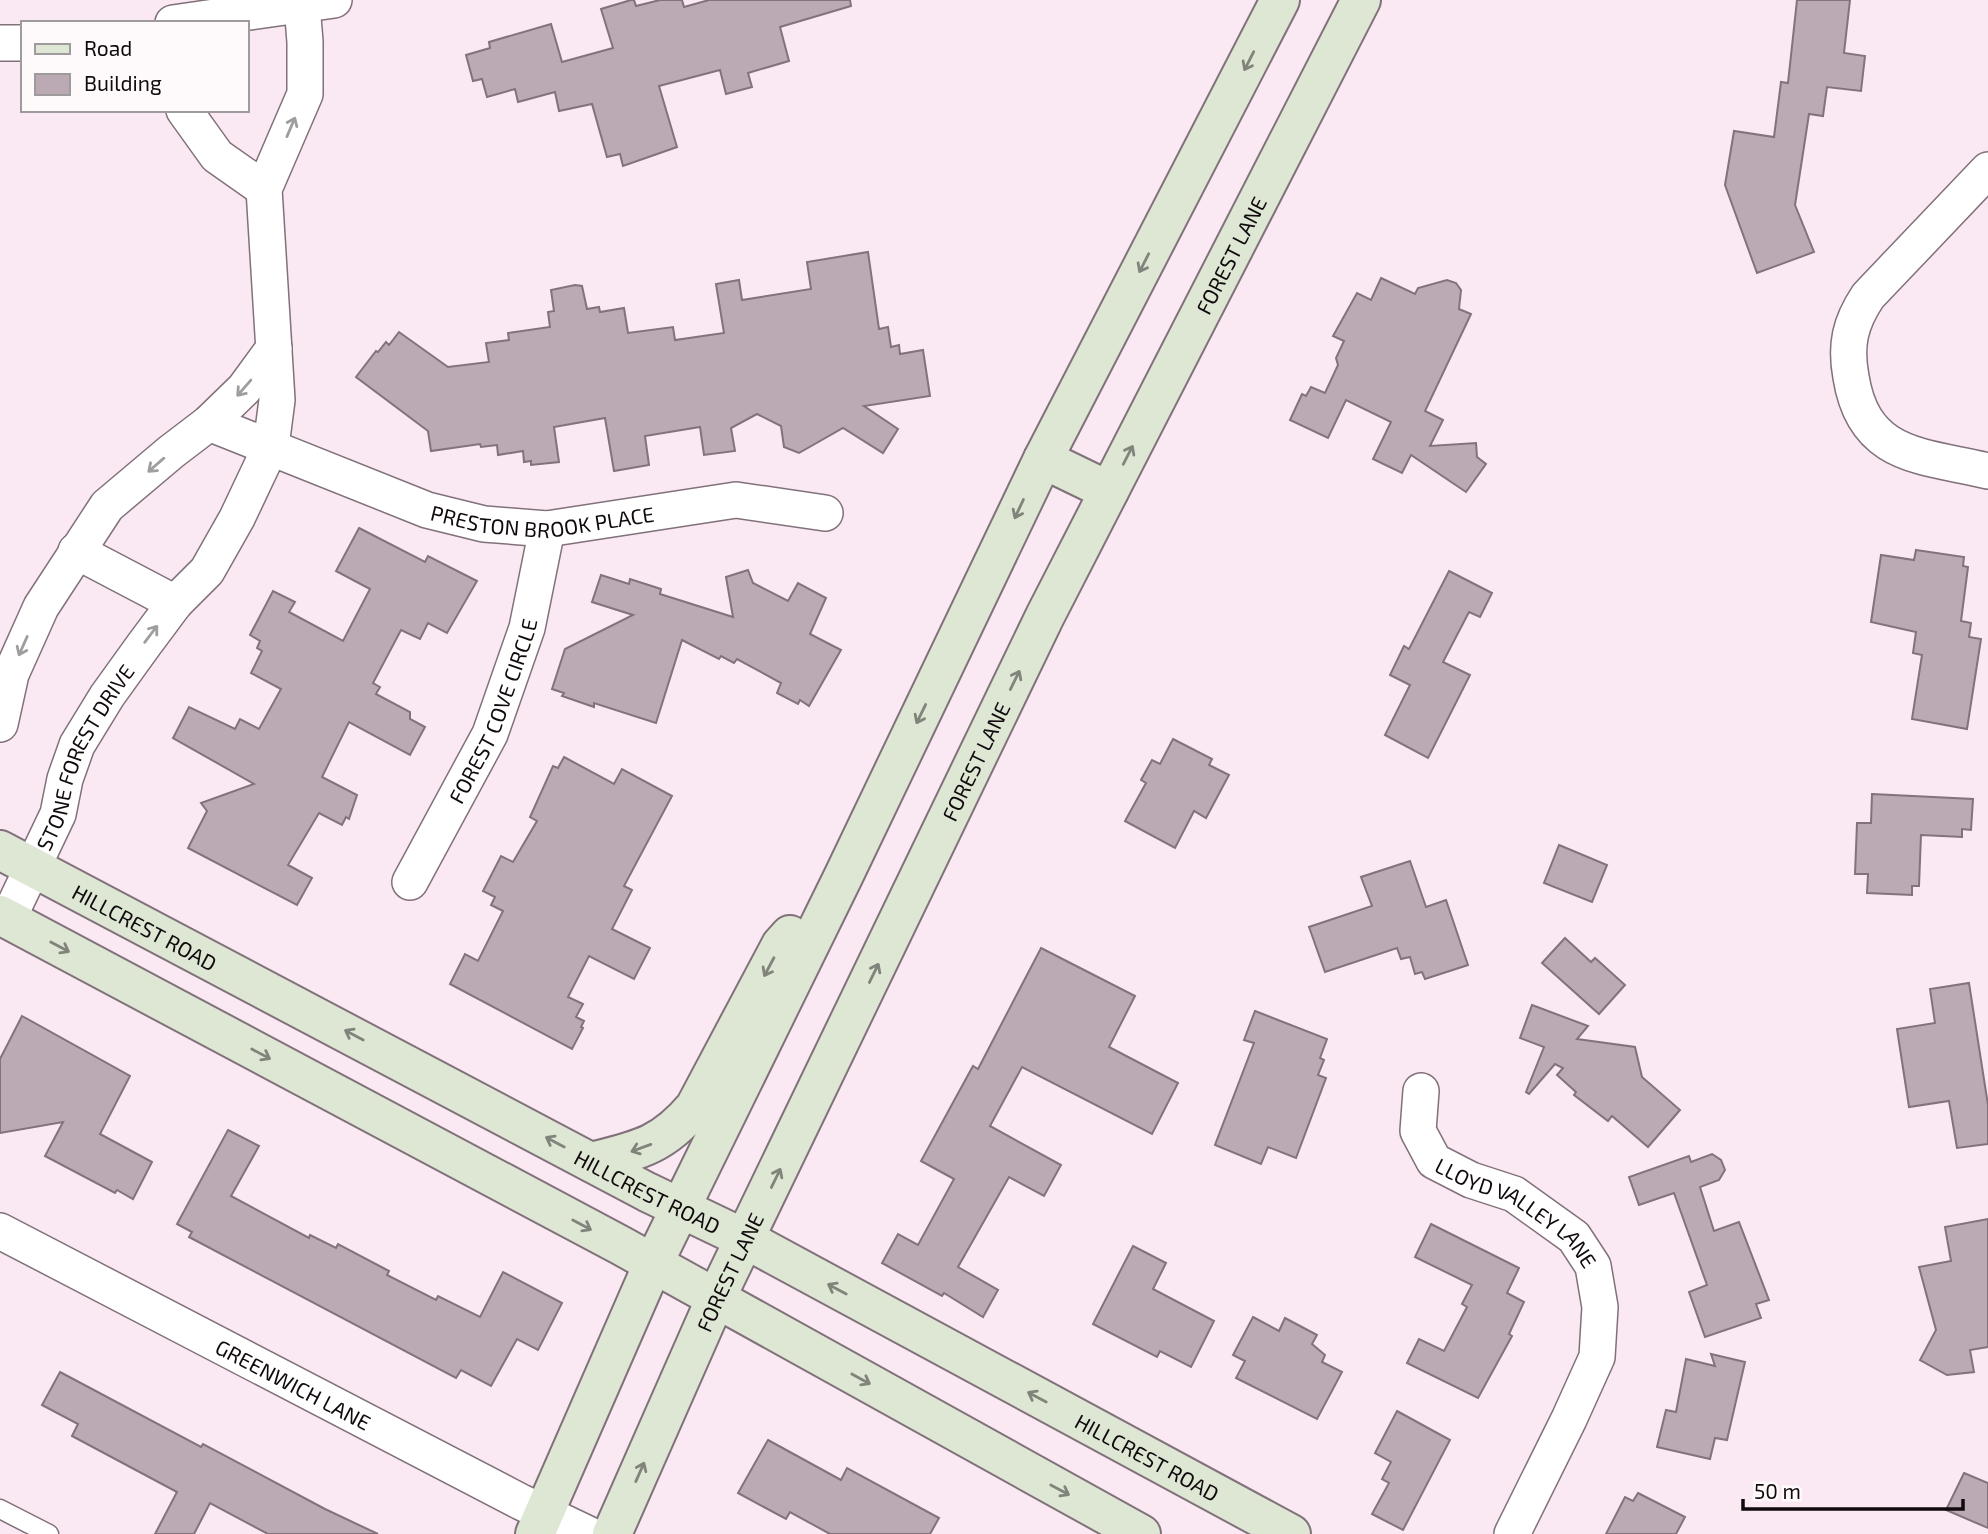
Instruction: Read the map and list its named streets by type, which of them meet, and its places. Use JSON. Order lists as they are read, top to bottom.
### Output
{
  "streets": {
    "main road": ["FOREST LANE", "HILLCREST ROAD"],
    "street": [
      "PRESTON BROOK PLACE",
      "FOREST COVE CIRCLE",
      "STONE FOREST DRIVE",
      "LLOYD VALLEY LANE",
      "GREENWICH LANE"
    ]
  },
  "crossings": [
    ["FOREST LANE", "HILLCREST ROAD"],
    ["PRESTON BROOK PLACE", "FOREST COVE CIRCLE"],
    ["PRESTON BROOK PLACE", "STONE FOREST DRIVE"],
    ["STONE FOREST DRIVE", "HILLCREST ROAD"]
  ],
  "legend": ["Road", "Building"],
  "scale_bar": "50 m"
}
